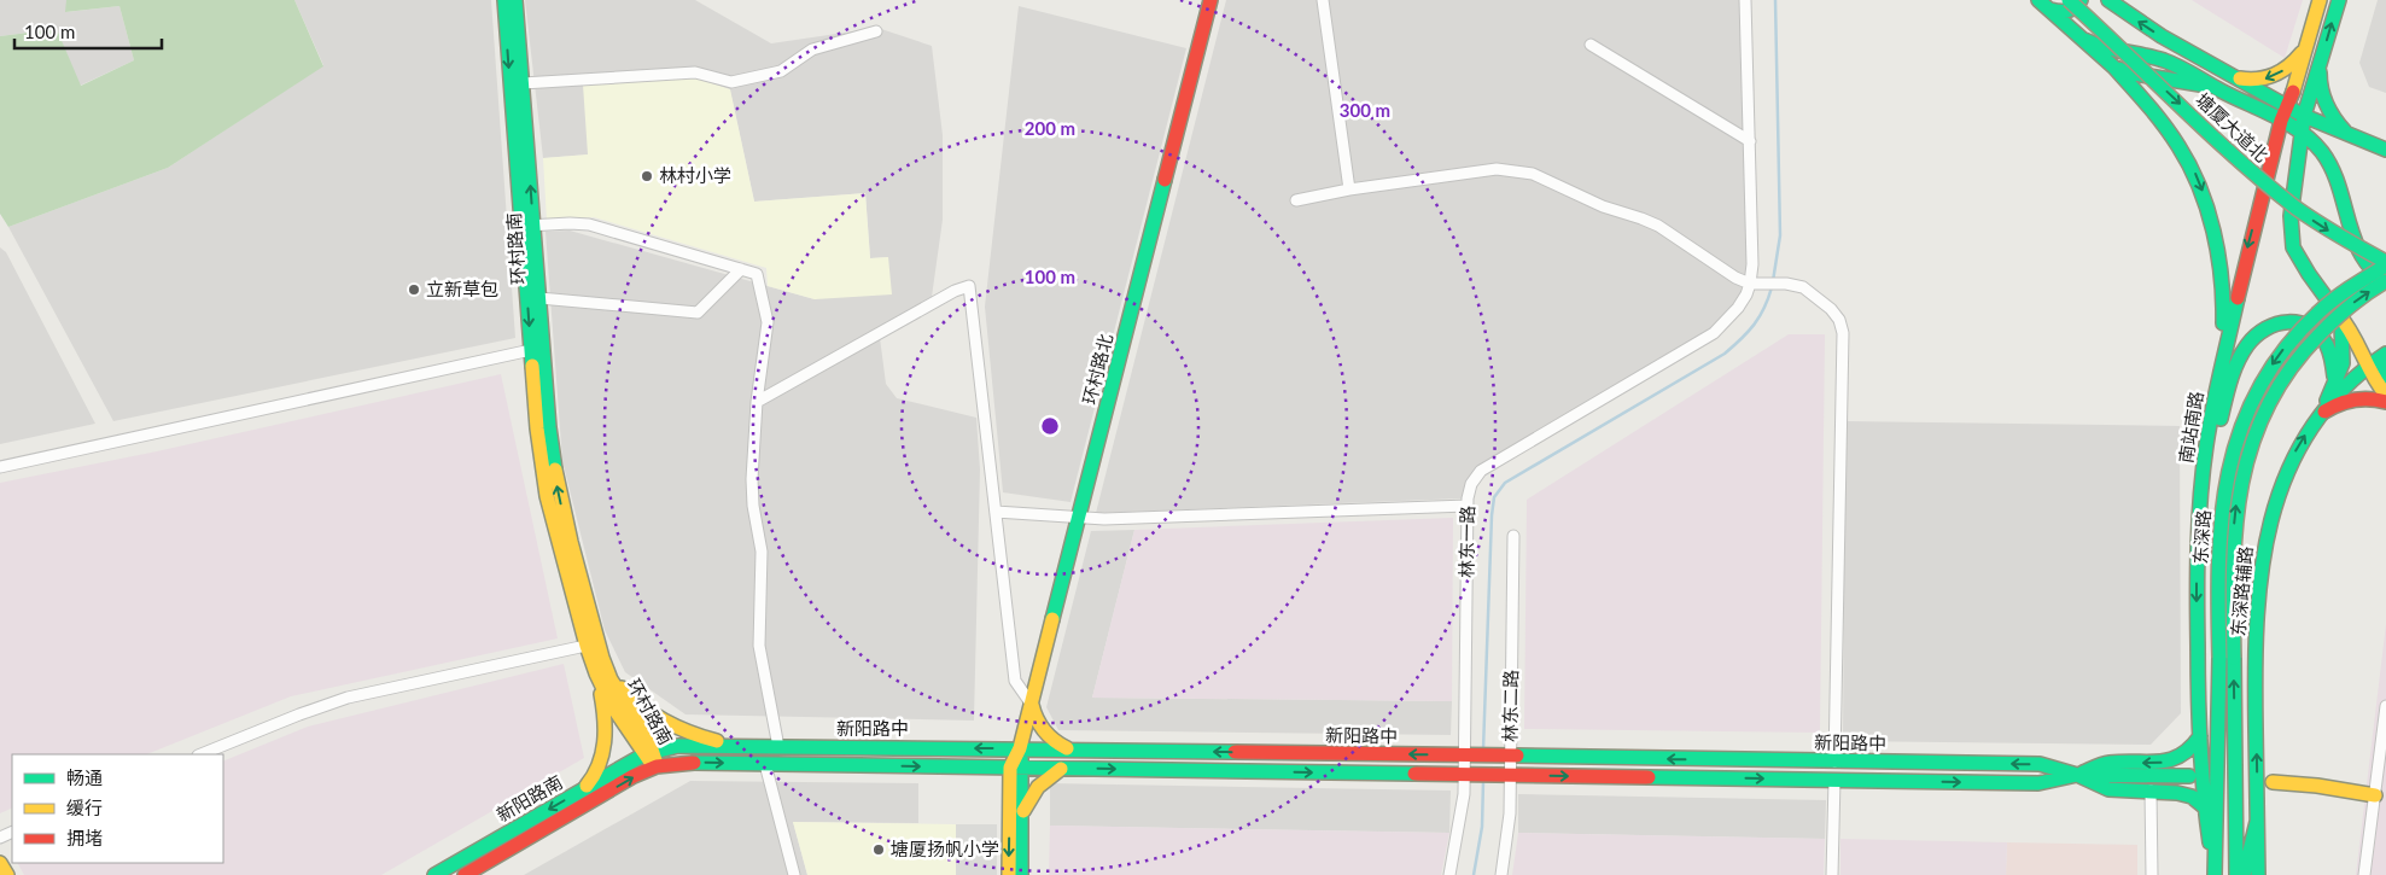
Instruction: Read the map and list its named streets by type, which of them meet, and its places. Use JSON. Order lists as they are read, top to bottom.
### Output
{
  "streets": {
    "main road": [
      "塘厦大道北",
      "环村路南",
      "环村路北",
      "南站南路",
      "东深路",
      "东深路辅路",
      "新阳路中",
      "新阳路南"
    ],
    "street": ["林东一路", "林东二路"]
  },
  "crossings": [
    ["塘厦大道北", "南站南路"],
    ["塘厦大道北", "东深路"],
    ["环村路南", "新阳路中"],
    ["环村路南", "新阳路南"],
    ["环村路北", "新阳路中"],
    ["南站南路", "东深路"],
    ["林东一路", "新阳路中"],
    ["林东二路", "新阳路中"],
    ["新阳路中", "新阳路南"]
  ],
  "one_way": ["南站南路", "东深路辅路"],
  "places": ["林村小学", "立新草包", "塘厦扬帆小学"],
  "legend": ["畅通", "缓行", "拥堵"],
  "scale_bar": "100 m",
  "rings": ["300 m", "200 m", "100 m"]
}
